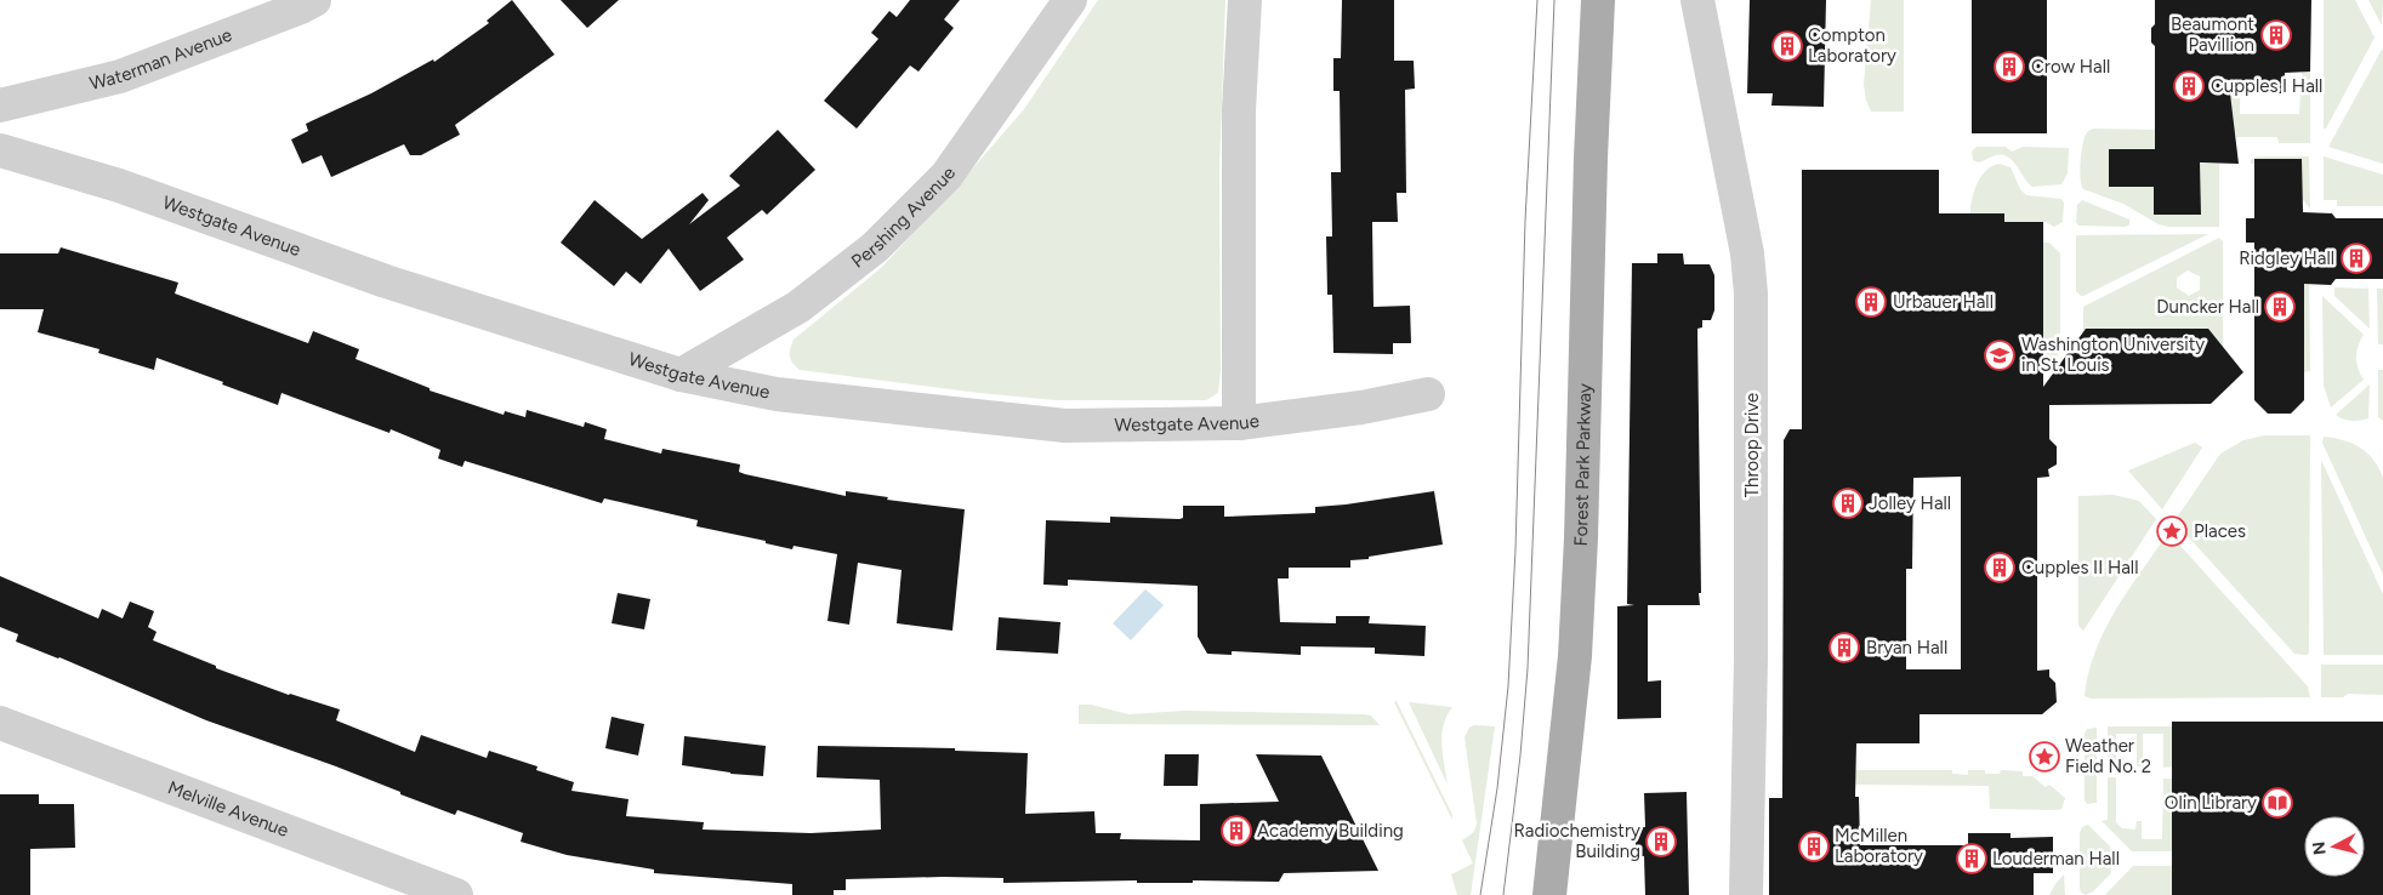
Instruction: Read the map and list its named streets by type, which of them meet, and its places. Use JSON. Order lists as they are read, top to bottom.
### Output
{
  "streets": {
    "main road": ["Forest Park Parkway"],
    "street": [
      "Waterman Avenue",
      "Pershing Avenue",
      "Westgate Avenue",
      "Throop Drive",
      "Melville Avenue"
    ]
  },
  "crossings": [
    ["Pershing Avenue", "Westgate Avenue"]
  ],
  "places": {
    "building": [
      "Beaumont Pavillion",
      "Compton Laboratory",
      "Crow Hall",
      "Cupples I Hall",
      "Ridgley Hall",
      "Urbauer Hall",
      "Duncker Hall",
      "Jolley Hall",
      "Cupples II Hall",
      "Bryan Hall",
      "Academy Building",
      "Radiochemistry Building",
      "McMillen Laboratory",
      "Louderman Hall"
    ],
    "school or university": ["Washington University in St. Louis"],
    "place": ["Places", "Weather Field No. 2"],
    "library": ["Olin Library"]
  },
  "north": "left"
}
